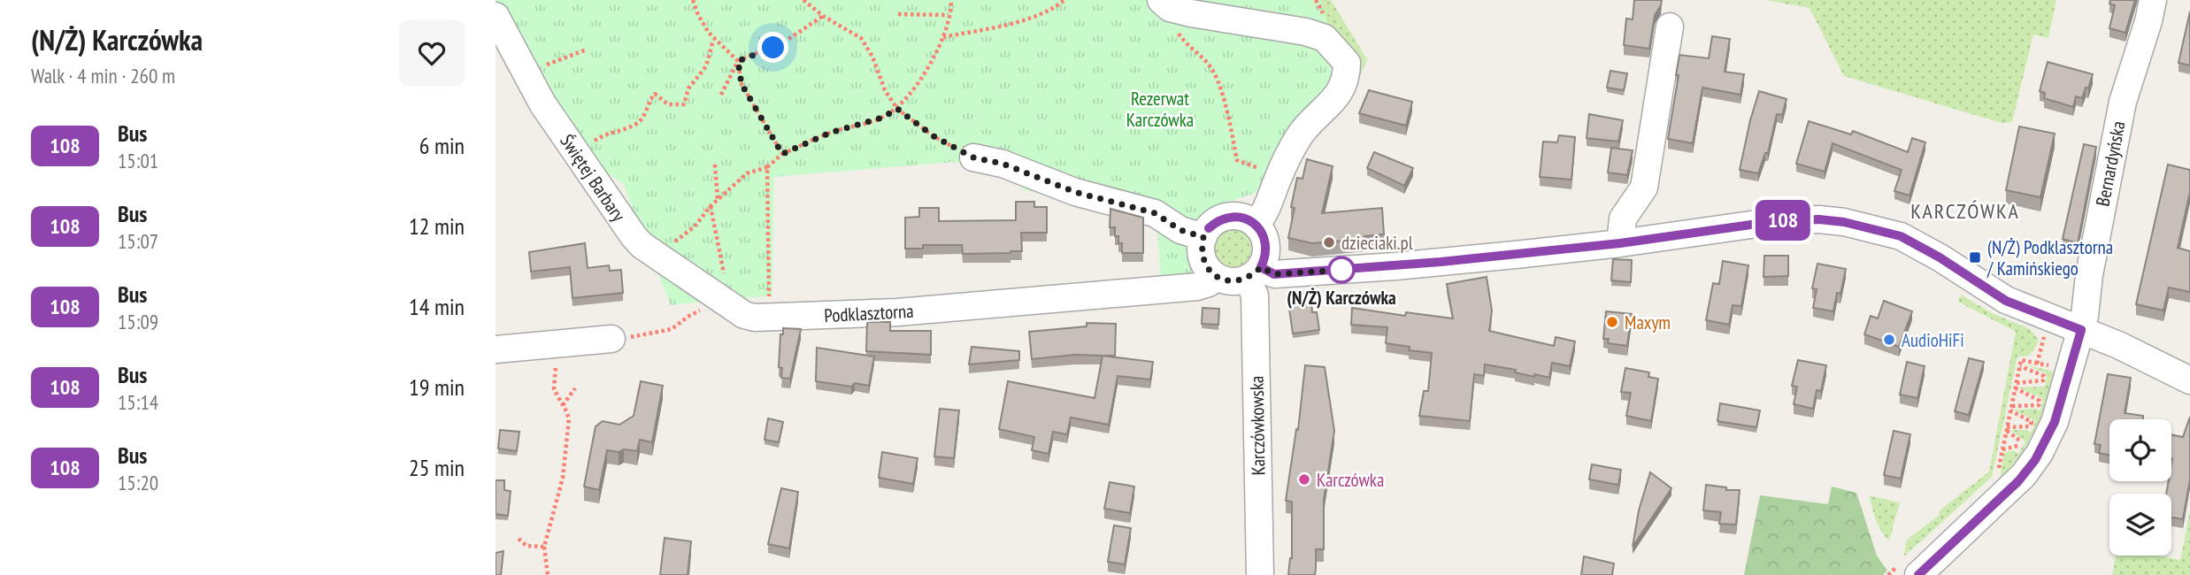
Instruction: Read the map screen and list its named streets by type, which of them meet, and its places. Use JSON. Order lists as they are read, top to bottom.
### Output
{
  "streets": {
    "street": [
      "Bernardyńska",
      "Świętej Barbary",
      "Podklasztorna",
      "Karczówkowska"
    ]
  },
  "crossings": [
    ["Bernardyńska", "Podklasztorna"],
    ["Świętej Barbary", "Podklasztorna"],
    ["Podklasztorna", "Karczówkowska"]
  ],
  "districts": ["KARCZÓWKA"],
  "parks": ["Rezerwat Karczówka"],
  "places": {
    "other": [
      "dzieciaki.pl",
      "(N/Ż) Karczówka",
      "Maxym",
      "AudioHiFi",
      "Karczówka"
    ],
    "transit": ["(N/Ż) Podklasztorna / Kamińskiego"]
  },
  "lines": ["bus line 108"],
  "page": {
    "heading": ["(N/Ż) Karczówka", "Walk · 4 min · 260 m"],
    "on_map": "108",
    "list": [
      {
        "mark": "108",
        "name": "Bus",
        "note": "15:01",
        "value": "6 min"
      },
      {
        "mark": "108",
        "name": "Bus",
        "note": "15:07",
        "value": "12 min"
      },
      {
        "mark": "108",
        "name": "Bus",
        "note": "15:09",
        "value": "14 min"
      },
      {
        "mark": "108",
        "name": "Bus",
        "note": "15:14",
        "value": "19 min"
      },
      {
        "mark": "108",
        "name": "Bus",
        "note": "15:20",
        "value": "25 min"
      }
    ]
  }
}
